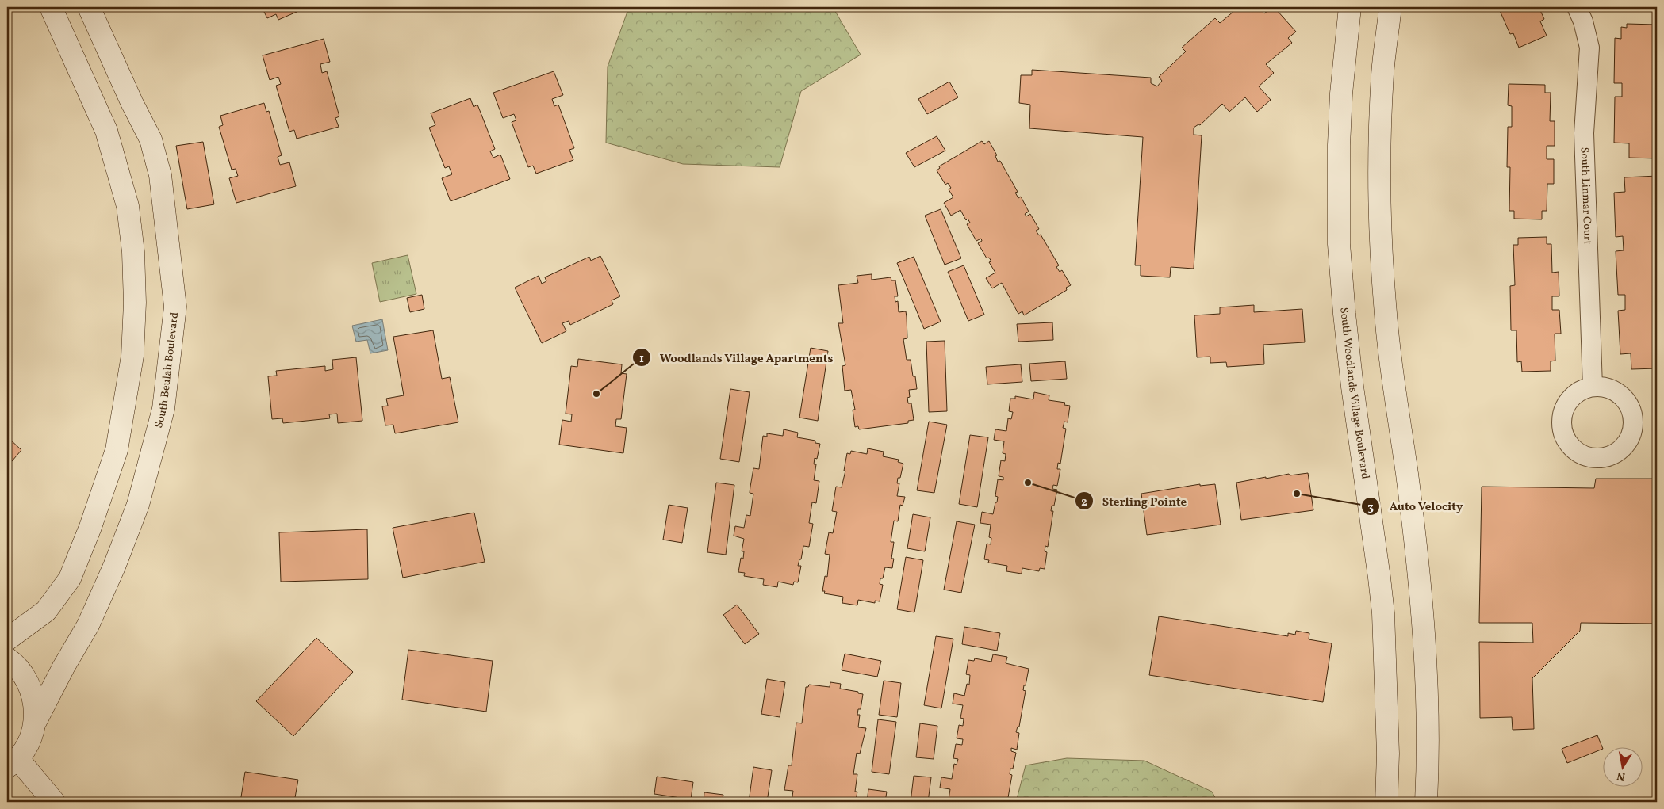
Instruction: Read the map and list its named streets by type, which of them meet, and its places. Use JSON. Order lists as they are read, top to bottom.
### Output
{
  "streets": {
    "street": ["South Linmar Court", "South Beulah Boulevard", "South Woodlands Village Boulevard"]
  },
  "places": ["Woodlands Village Apartments", "Sterling Pointe", "Auto Velocity"],
  "north": "bottom"
}
